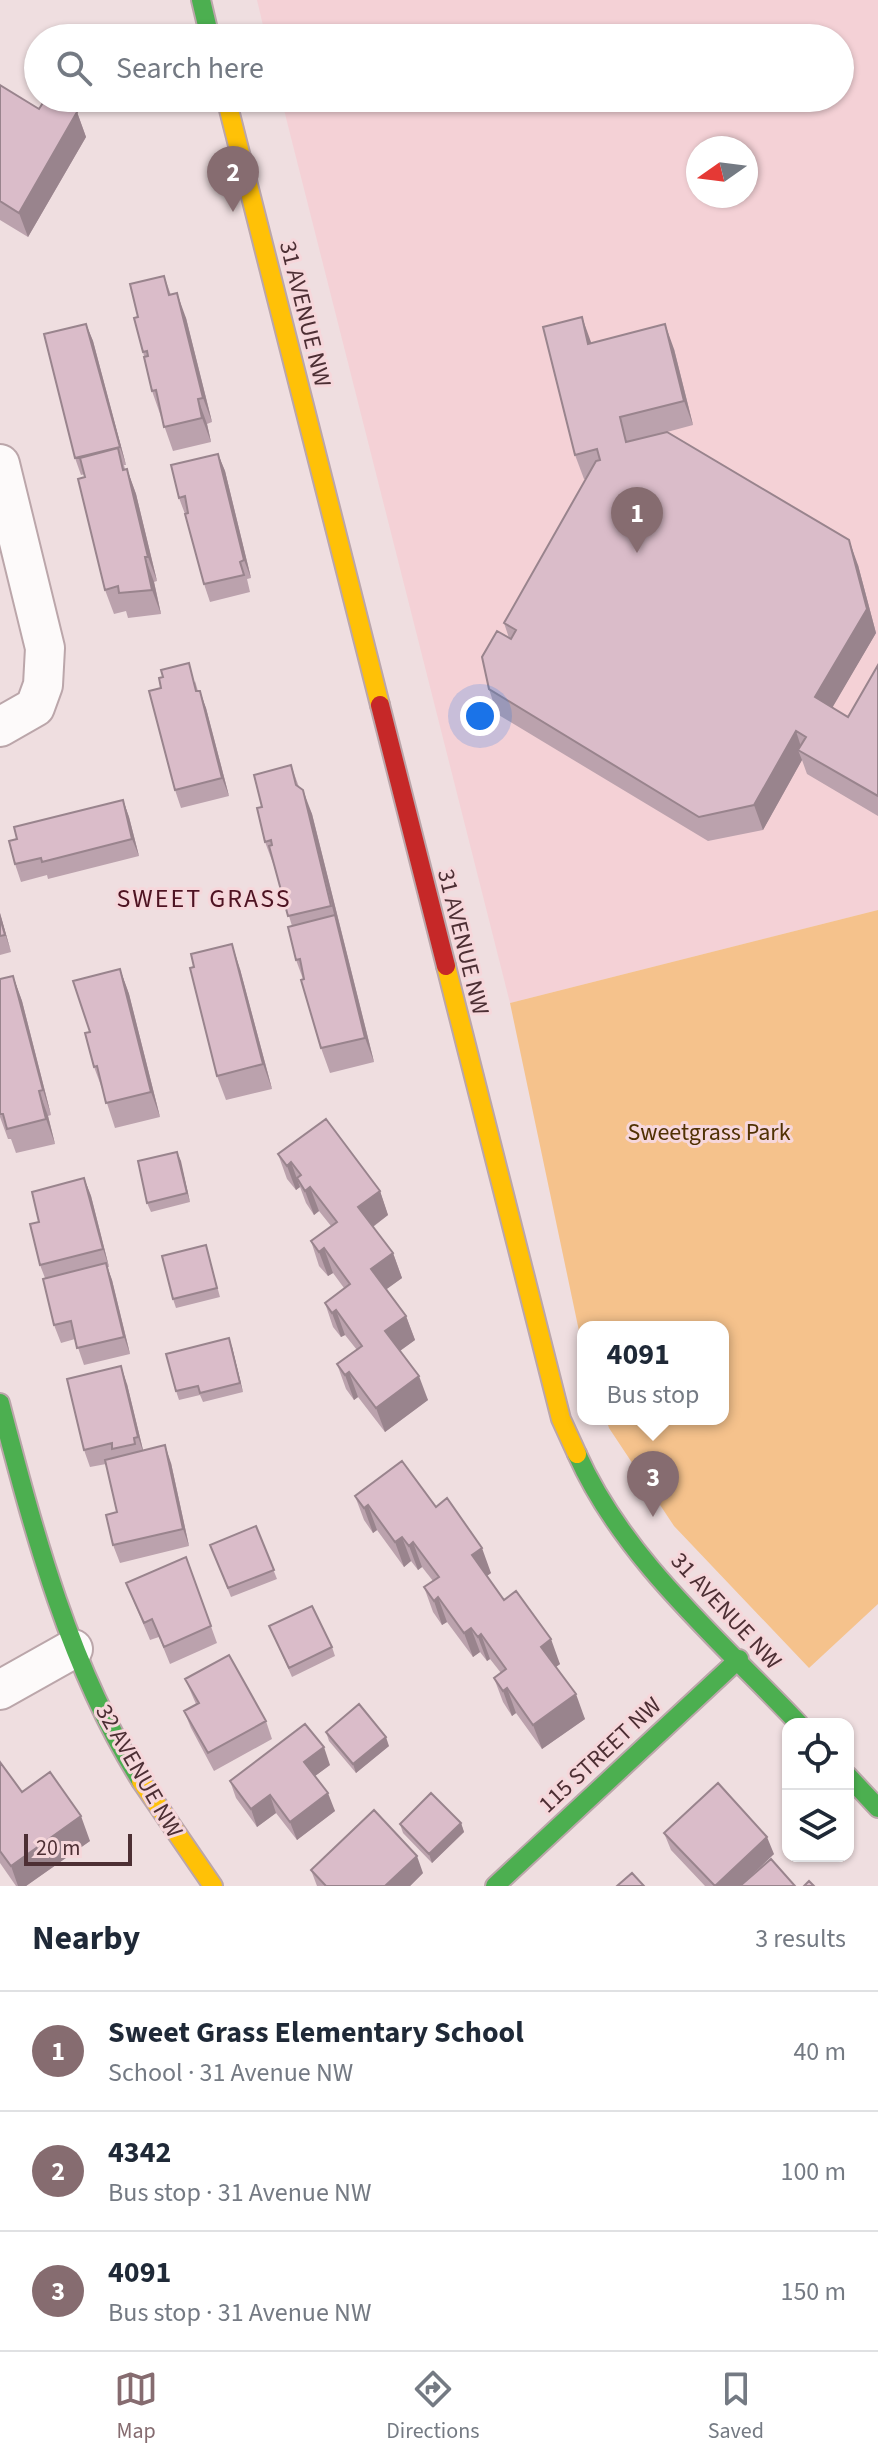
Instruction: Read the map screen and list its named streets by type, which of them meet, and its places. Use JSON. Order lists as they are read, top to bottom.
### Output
{
  "streets": {
    "street": ["31 AVENUE NW", "115 STREET NW", "32 AVENUE NW"]
  },
  "crossings": [
    ["31 AVENUE NW", "115 STREET NW"]
  ],
  "districts": ["SWEET GRASS"],
  "parks": ["Sweetgrass Park"],
  "scale_bar": "20 m",
  "north": "left",
  "page": {
    "search": "Search here",
    "pins": ["2", "1", "3"],
    "popup": ["4091", "Bus stop"],
    "scale": "20 m",
    "heading": ["Nearby", "3 results"],
    "list": [
      {
        "mark": "1",
        "name": "Sweet Grass Elementary School",
        "note": "School · 31 Avenue NW",
        "value": "40 m"
      },
      {
        "mark": "2",
        "name": "4342",
        "note": "Bus stop · 31 Avenue NW",
        "value": "100 m"
      },
      {
        "mark": "3",
        "name": "4091",
        "note": "Bus stop · 31 Avenue NW",
        "value": "150 m"
      }
    ],
    "nav": ["Map", "Directions", "Saved"]
  }
}
